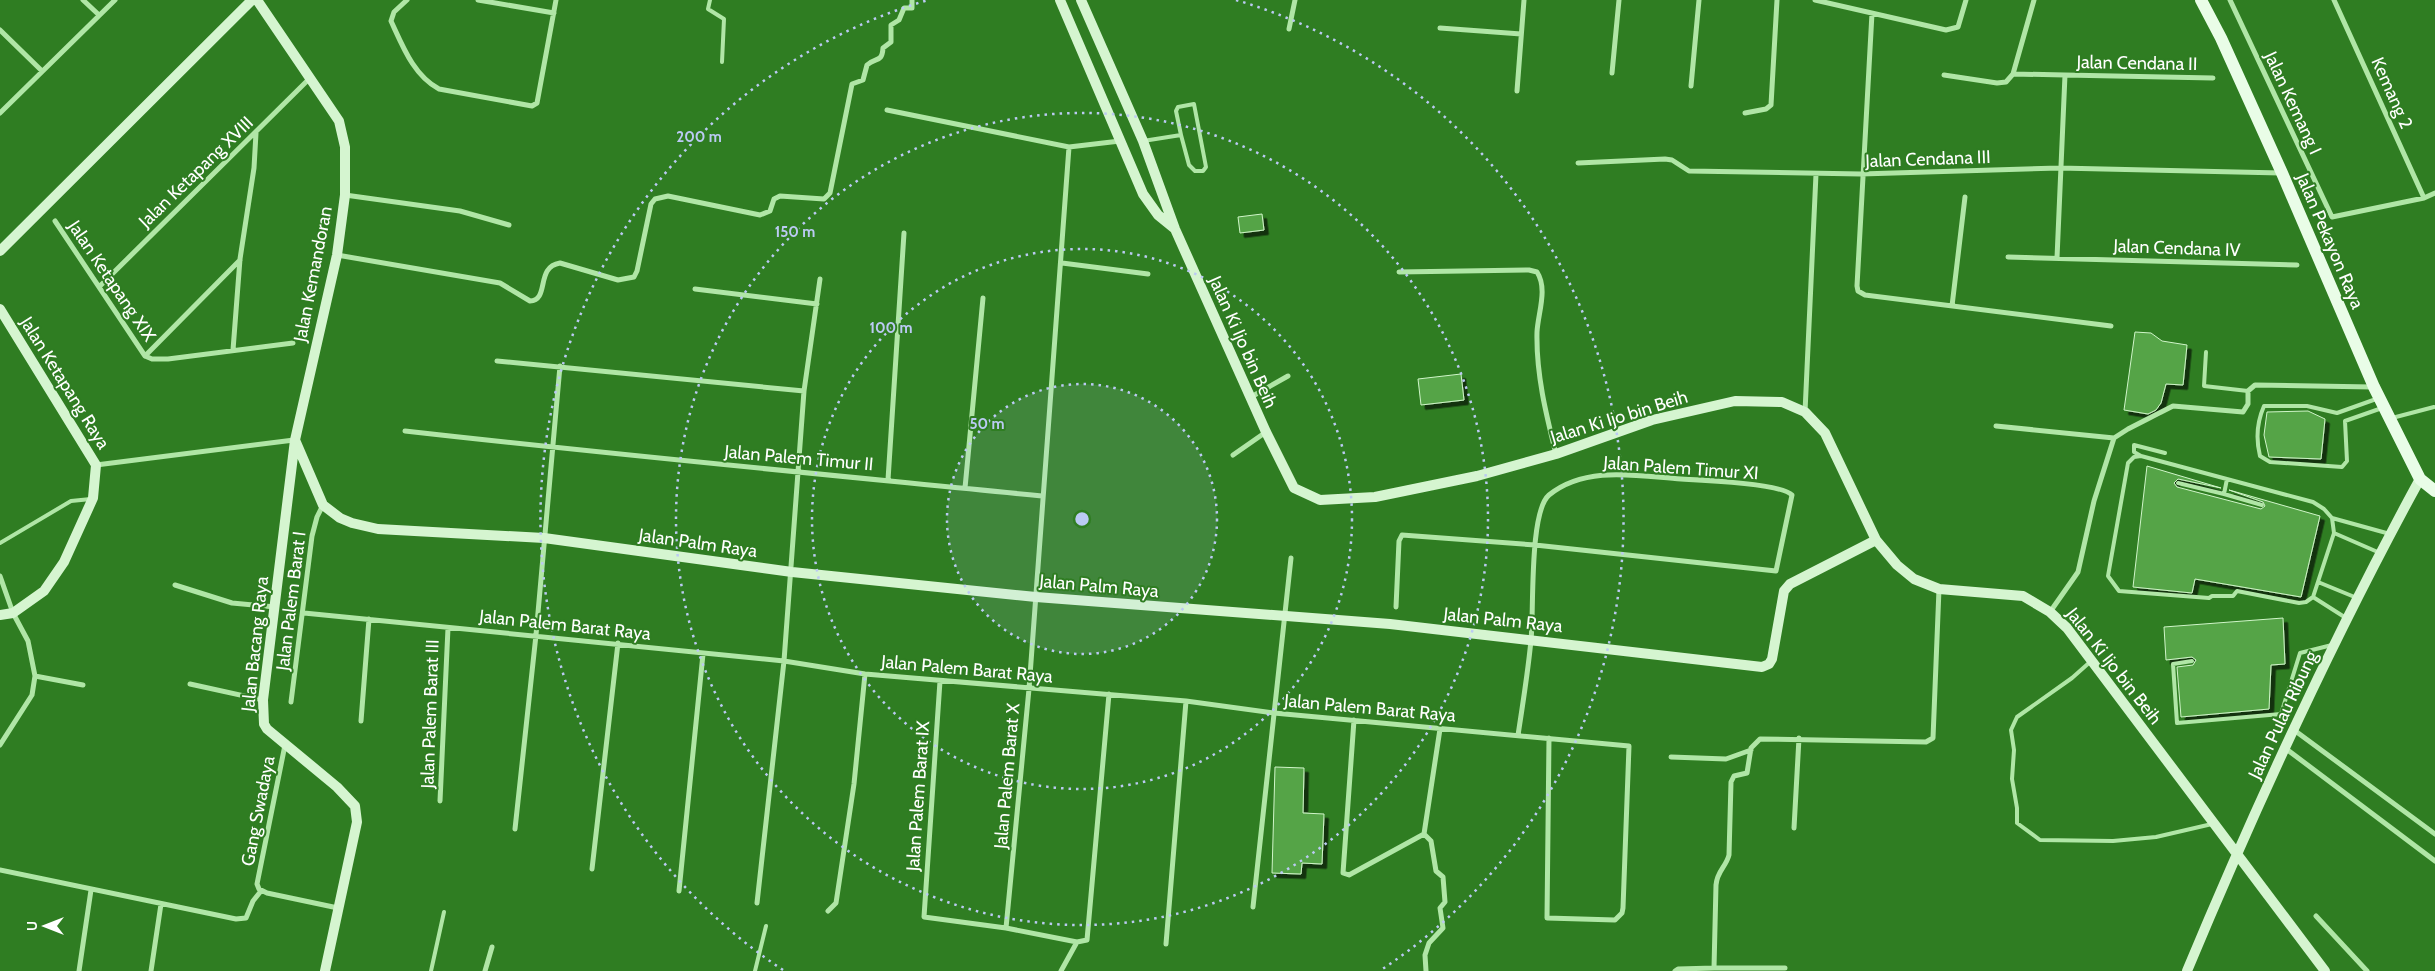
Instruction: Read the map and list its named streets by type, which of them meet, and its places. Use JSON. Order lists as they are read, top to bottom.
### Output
{
  "streets": {
    "main road": ["Jalan Pekayon Raya"],
    "street": [
      "Jalan Cendana II",
      "Kemang 2",
      "Jalan Kemang I",
      "Jalan Cendana III",
      "Jalan Ketapang XVIII",
      "Jalan Cendana IV",
      "Jalan Kemandoran",
      "Jalan Ketapang XIX",
      "Jalan Ki Ijo bin Beih",
      "Jalan Ketapang Raya",
      "Jalan Palem Timur II",
      "Jalan Palem Timur XI",
      "Jalan Palm Raya",
      "Jalan Palem Barat I",
      "Jalan Palem Barat Raya",
      "Jalan Bacang Raya",
      "Jalan Palem Barat III",
      "Jalan Pulau Ribung",
      "Jalan Palem Barat X",
      "Jalan Palem Barat IX",
      "Gang Swadaya"
    ]
  },
  "crossings": [
    ["Jalan Cendana II", "Jalan Cendana III"],
    ["Kemang 2", "Jalan Kemang I"],
    ["Jalan Cendana III", "Jalan Pekayon Raya"],
    ["Jalan Ketapang XVIII", "Jalan Kemandoran"],
    ["Jalan Ketapang XVIII", "Jalan Ketapang XIX"],
    ["Jalan Pekayon Raya", "Jalan Pulau Ribung"],
    ["Jalan Kemandoran", "Jalan Bacang Raya"],
    ["Jalan Ki Ijo bin Beih", "Jalan Palm Raya"],
    ["Jalan Ki Ijo bin Beih", "Jalan Pulau Ribung"],
    ["Jalan Palem Timur II", "Jalan Palem Barat X"],
    ["Jalan Palem Timur XI", "Jalan Palm Raya"],
    ["Jalan Palem Timur XI", "Jalan Palem Barat Raya"],
    ["Jalan Palm Raya", "Jalan Palem Barat I"],
    ["Jalan Palm Raya", "Jalan Palem Barat X"],
    ["Jalan Palem Barat I", "Jalan Palem Barat Raya"],
    ["Jalan Palem Barat Raya", "Jalan Palem Barat III"],
    ["Jalan Palem Barat Raya", "Jalan Palem Barat X"],
    ["Jalan Palem Barat Raya", "Jalan Palem Barat IX"],
    ["Jalan Bacang Raya", "Gang Swadaya"],
    ["Jalan Palem Barat X", "Jalan Palem Barat IX"]
  ],
  "north": "left",
  "rings": [
    "200 m",
    "150 m",
    "100 m",
    "50 m"
  ]
}
